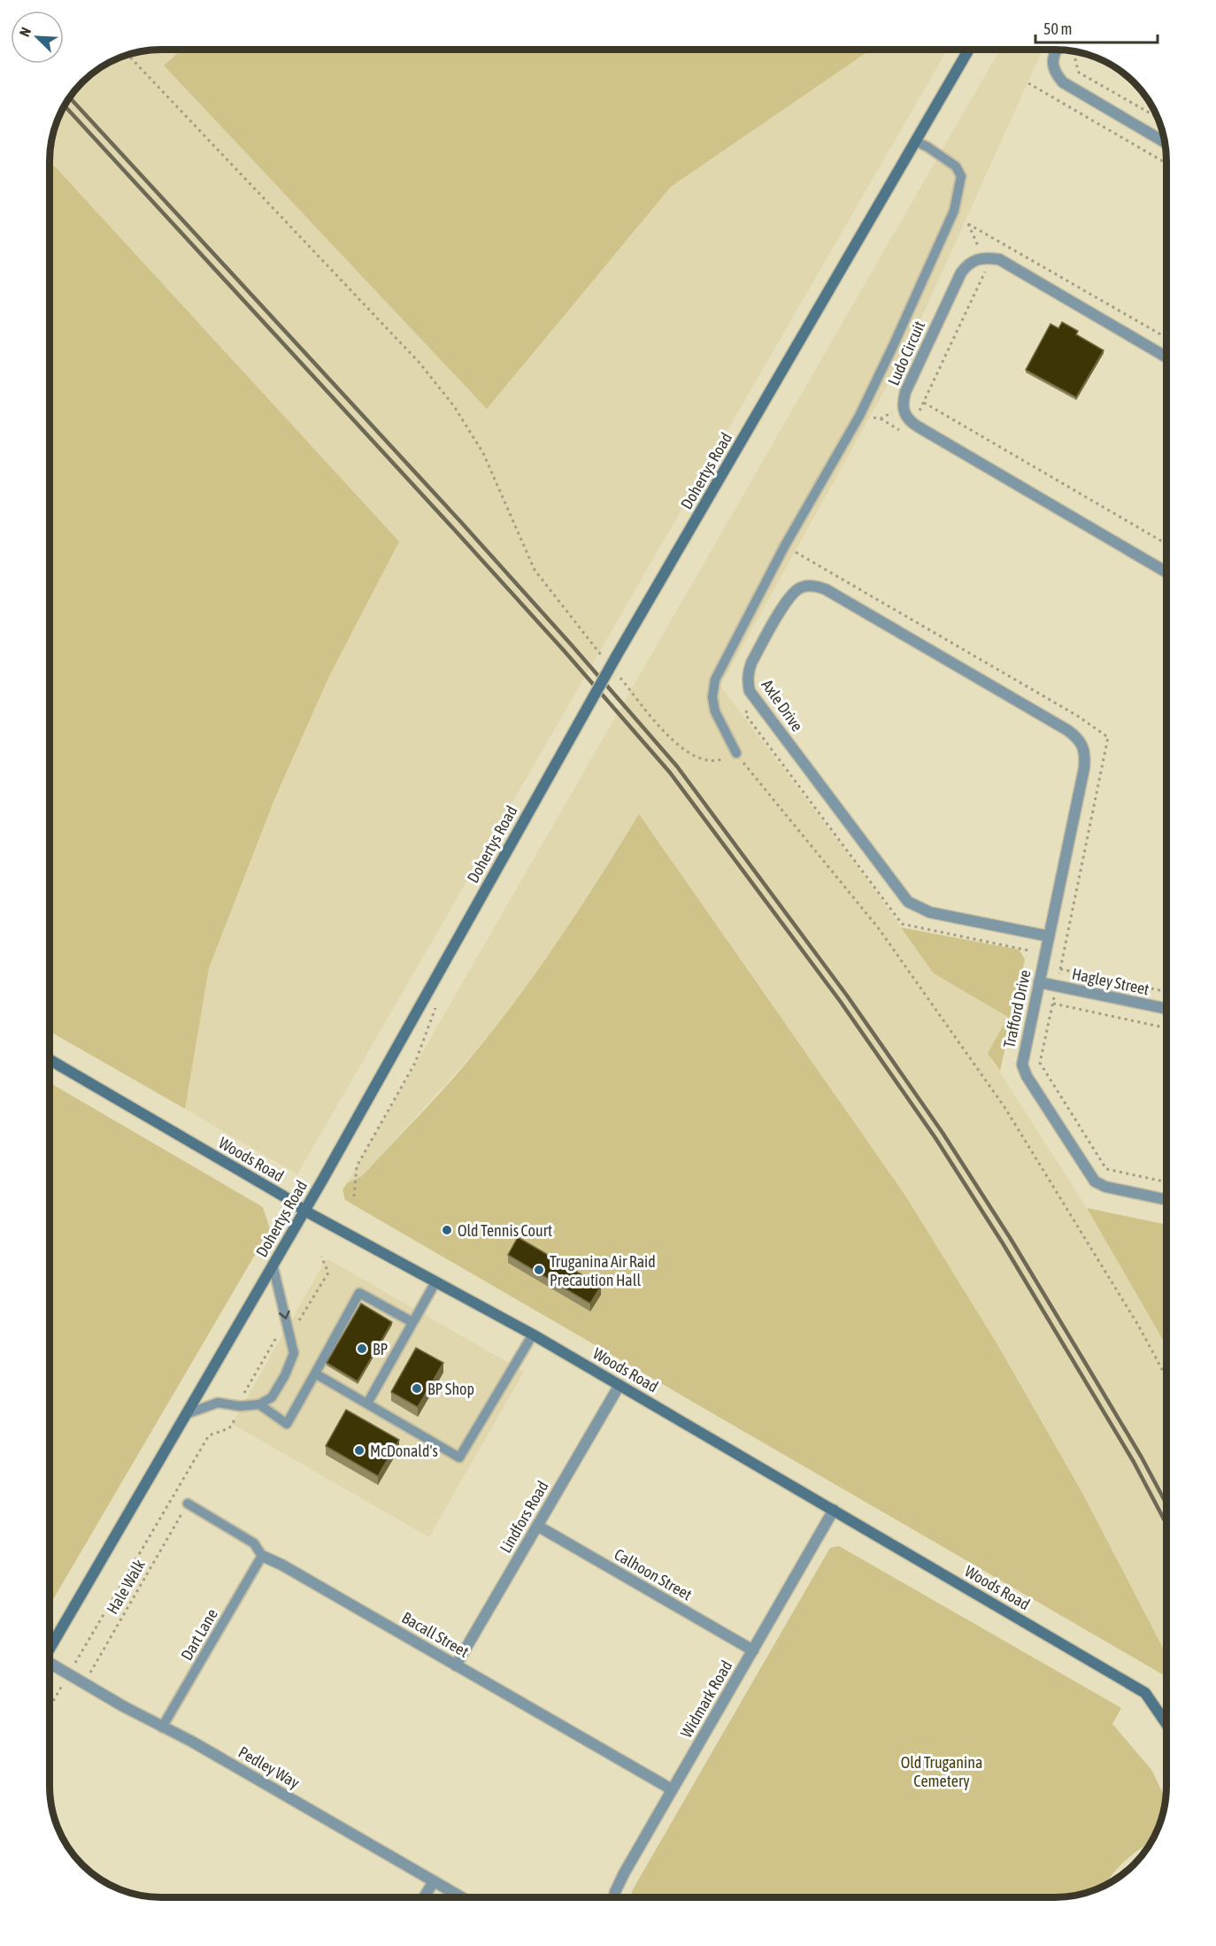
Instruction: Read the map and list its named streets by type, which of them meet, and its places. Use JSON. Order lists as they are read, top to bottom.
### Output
{
  "streets": {
    "main road": ["Dohertys Road", "Woods Road"],
    "street": [
      "Ludo Circuit",
      "Axle Drive",
      "Hagley Street",
      "Trafford Drive",
      "Lindfors Road",
      "Calhoon Street",
      "Bacall Street",
      "Widmark Road",
      "Pedley Way"
    ],
    "lane": ["Dart Lane"],
    "path": ["Hale Walk"]
  },
  "crossings": [
    ["Dohertys Road", "Woods Road"],
    ["Axle Drive", "Trafford Drive"],
    ["Hagley Street", "Trafford Drive"],
    ["Woods Road", "Lindfors Road"],
    ["Woods Road", "Widmark Road"],
    ["Lindfors Road", "Calhoon Street"],
    ["Lindfors Road", "Bacall Street"],
    ["Calhoon Street", "Widmark Road"],
    ["Hale Walk", "Bacall Street"],
    ["Hale Walk", "Pedley Way"],
    ["Dart Lane", "Bacall Street"],
    ["Dart Lane", "Pedley Way"],
    ["Bacall Street", "Widmark Road"]
  ],
  "parks": ["Old Truganina Cemetery"],
  "places": [
    "Old Tennis Court",
    "Truganina Air Raid Precaution Hall",
    "BP",
    "BP Shop",
    "McDonald's"
  ],
  "scale_bar": "50 m",
  "north": "top left"
}
